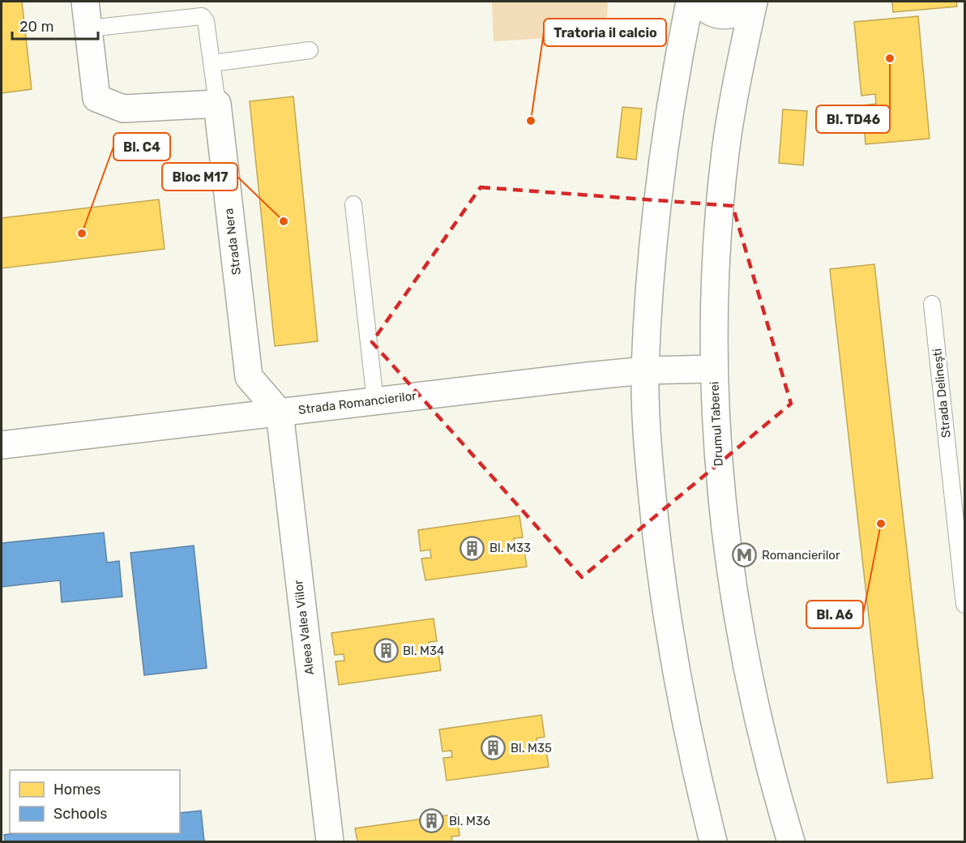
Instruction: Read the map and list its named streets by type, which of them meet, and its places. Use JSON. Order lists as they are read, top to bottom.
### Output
{
  "streets": {
    "main road": [
      "Strada Nera",
      "Strada Romancierilor",
      "Drumul Taberei",
      "Aleea Valea Viilor"
    ],
    "lane": ["Strada Delinești"]
  },
  "crossings": [
    ["Strada Nera", "Strada Romancierilor"],
    ["Strada Nera", "Aleea Valea Viilor"],
    ["Strada Romancierilor", "Drumul Taberei"],
    ["Strada Romancierilor", "Aleea Valea Viilor"]
  ],
  "places": {
    "other": [
      "Bl. TD46",
      "Tratoria il calcio",
      "Bloc M17",
      "Bl. C4",
      "Bl. A6"
    ],
    "building": [
      "Bl. M33",
      "Bl. M34",
      "Bl. M35",
      "Bl. M36"
    ],
    "metro station": ["Romancierilor"]
  },
  "legend": ["Homes", "Schools"],
  "scale_bar": "20 m"
}
